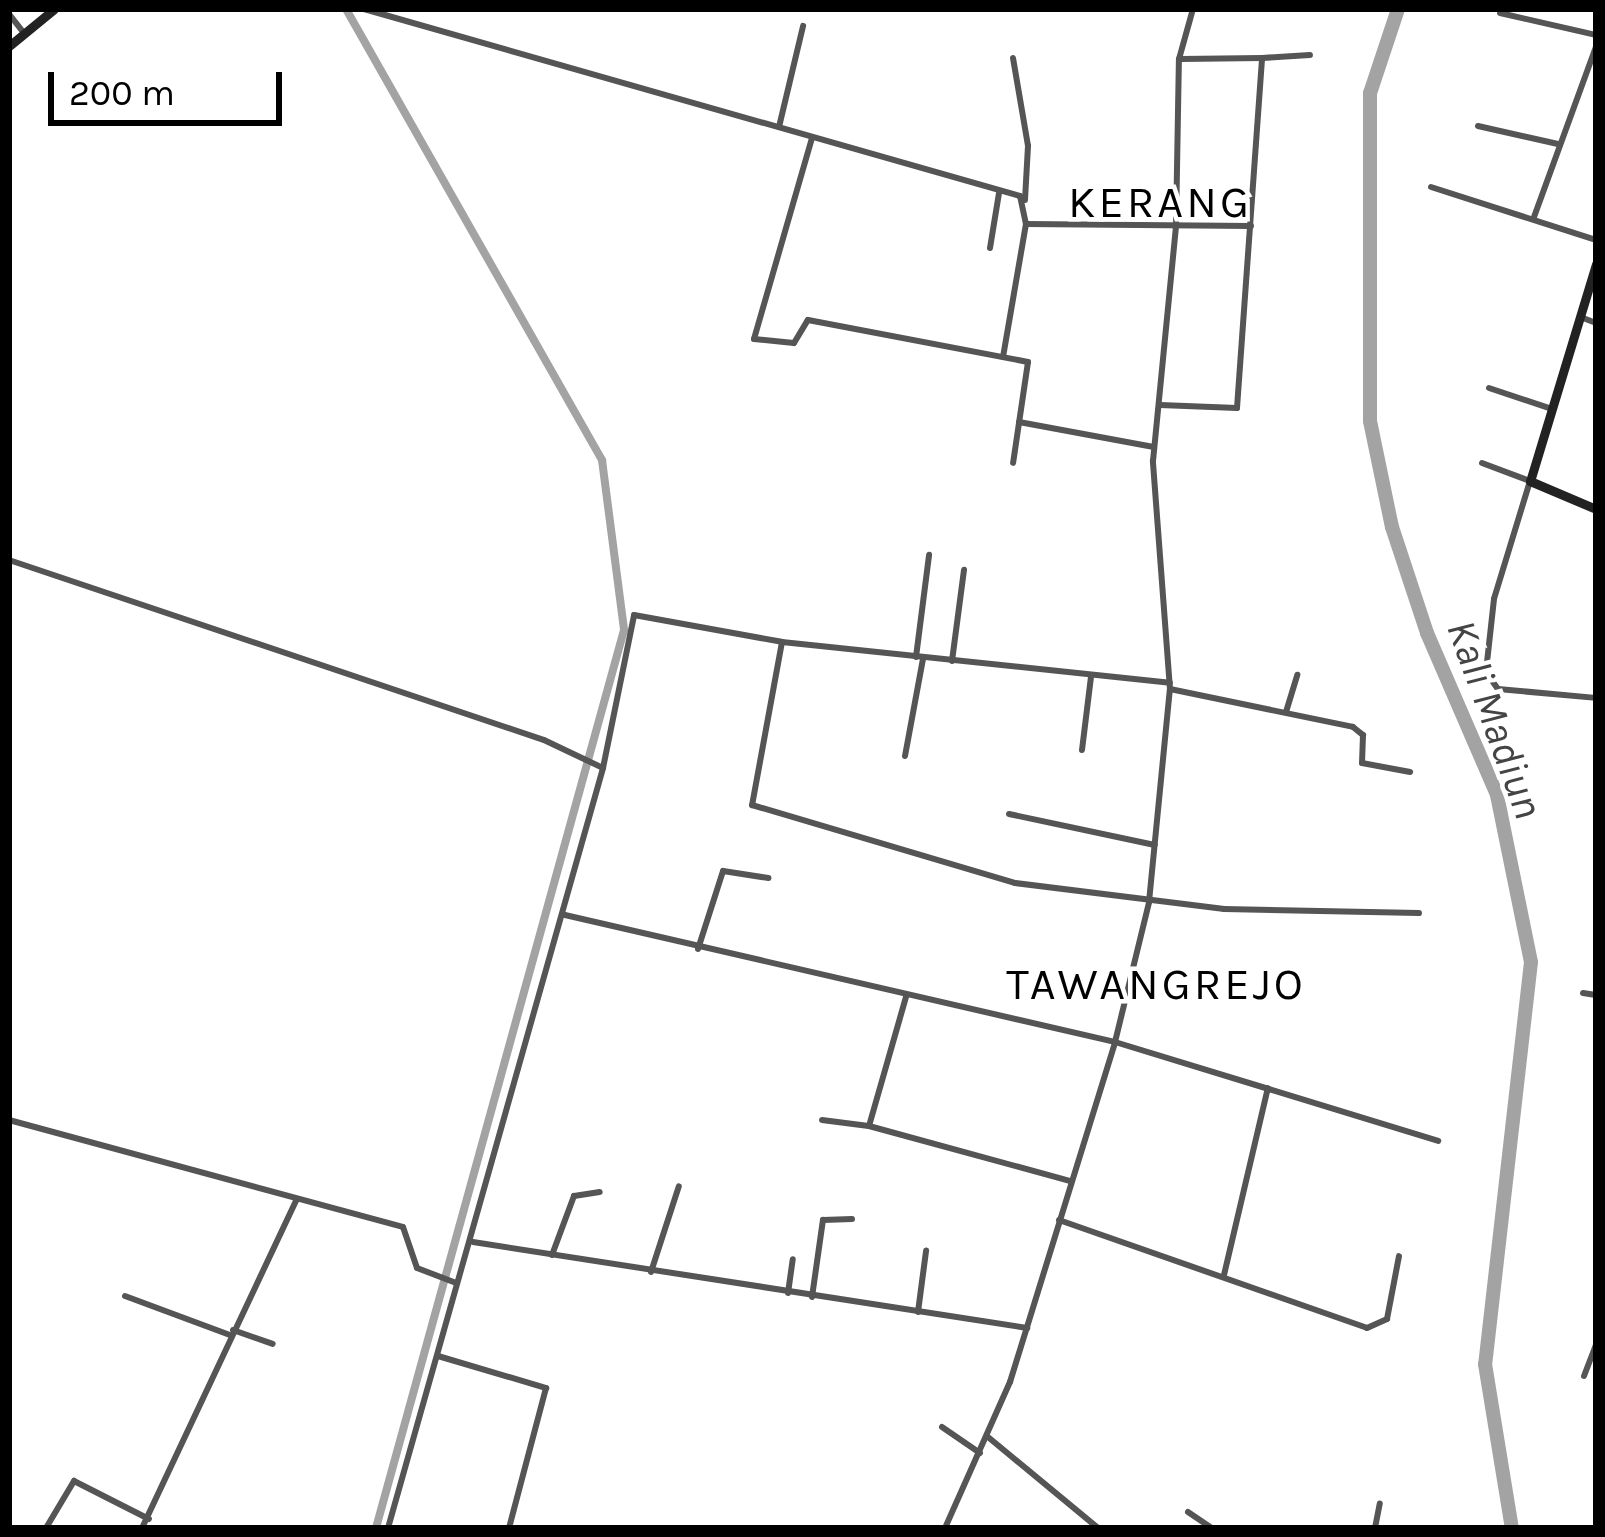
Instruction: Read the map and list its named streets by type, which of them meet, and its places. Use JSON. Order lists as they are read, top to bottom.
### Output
{
  "districts": ["KERANG", "TAWANGREJO"],
  "water": ["Kali Madiun"],
  "scale_bar": "200 m"
}
